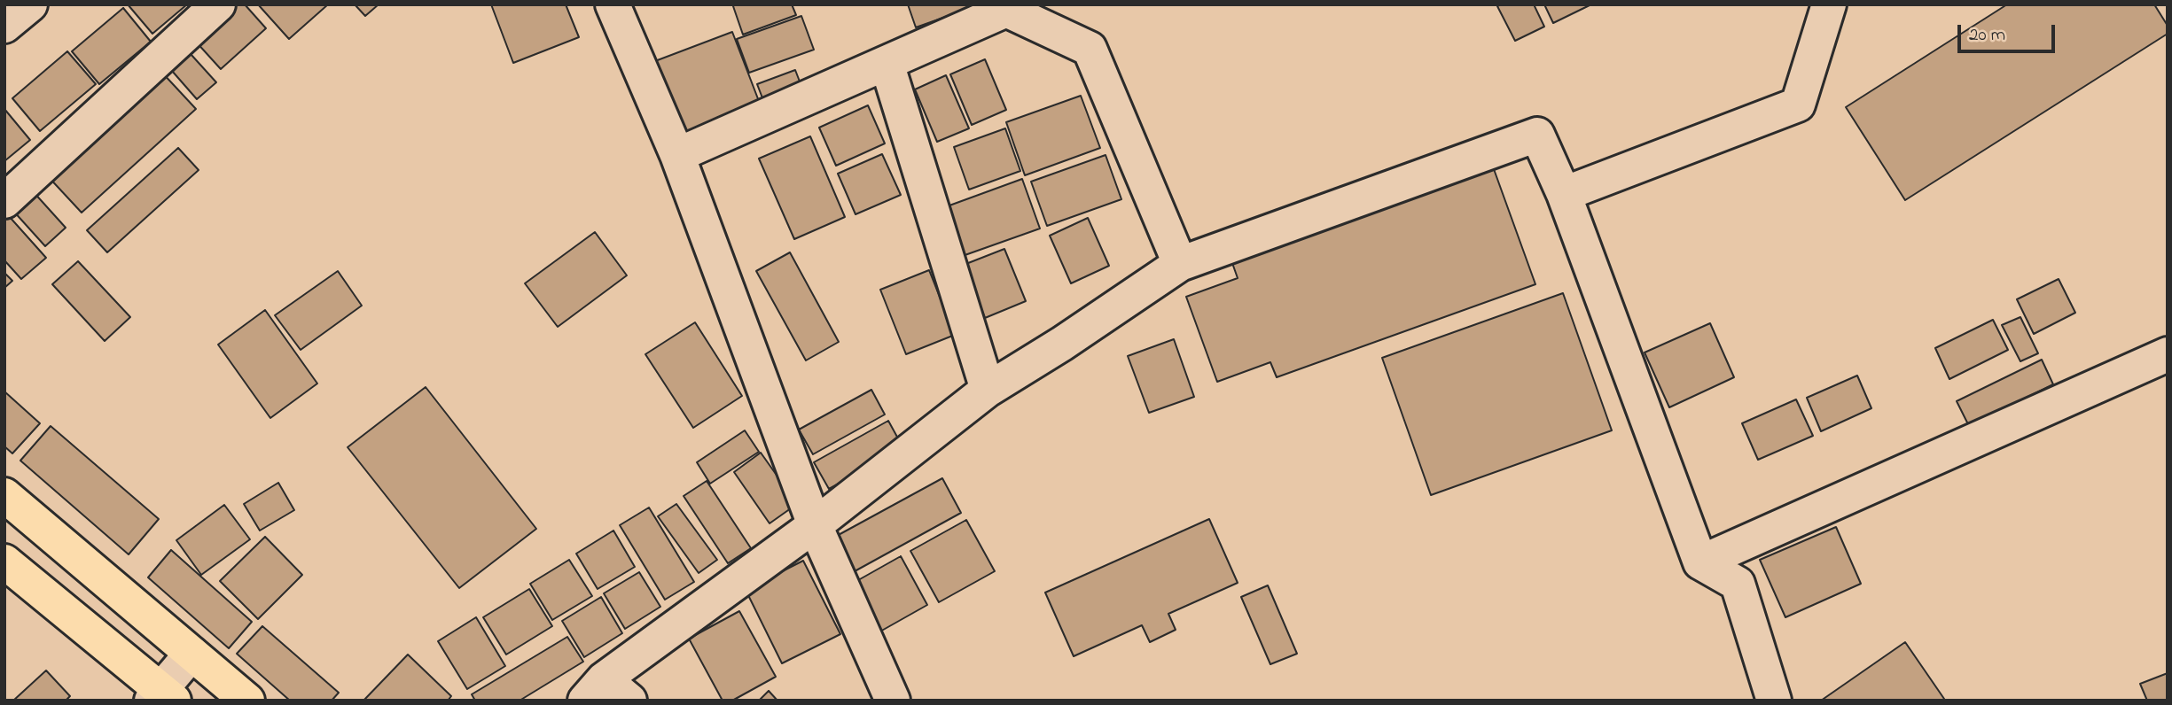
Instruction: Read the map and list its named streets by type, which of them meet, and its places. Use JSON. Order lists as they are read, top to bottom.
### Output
{
  "scale_bar": "20 m"
}
